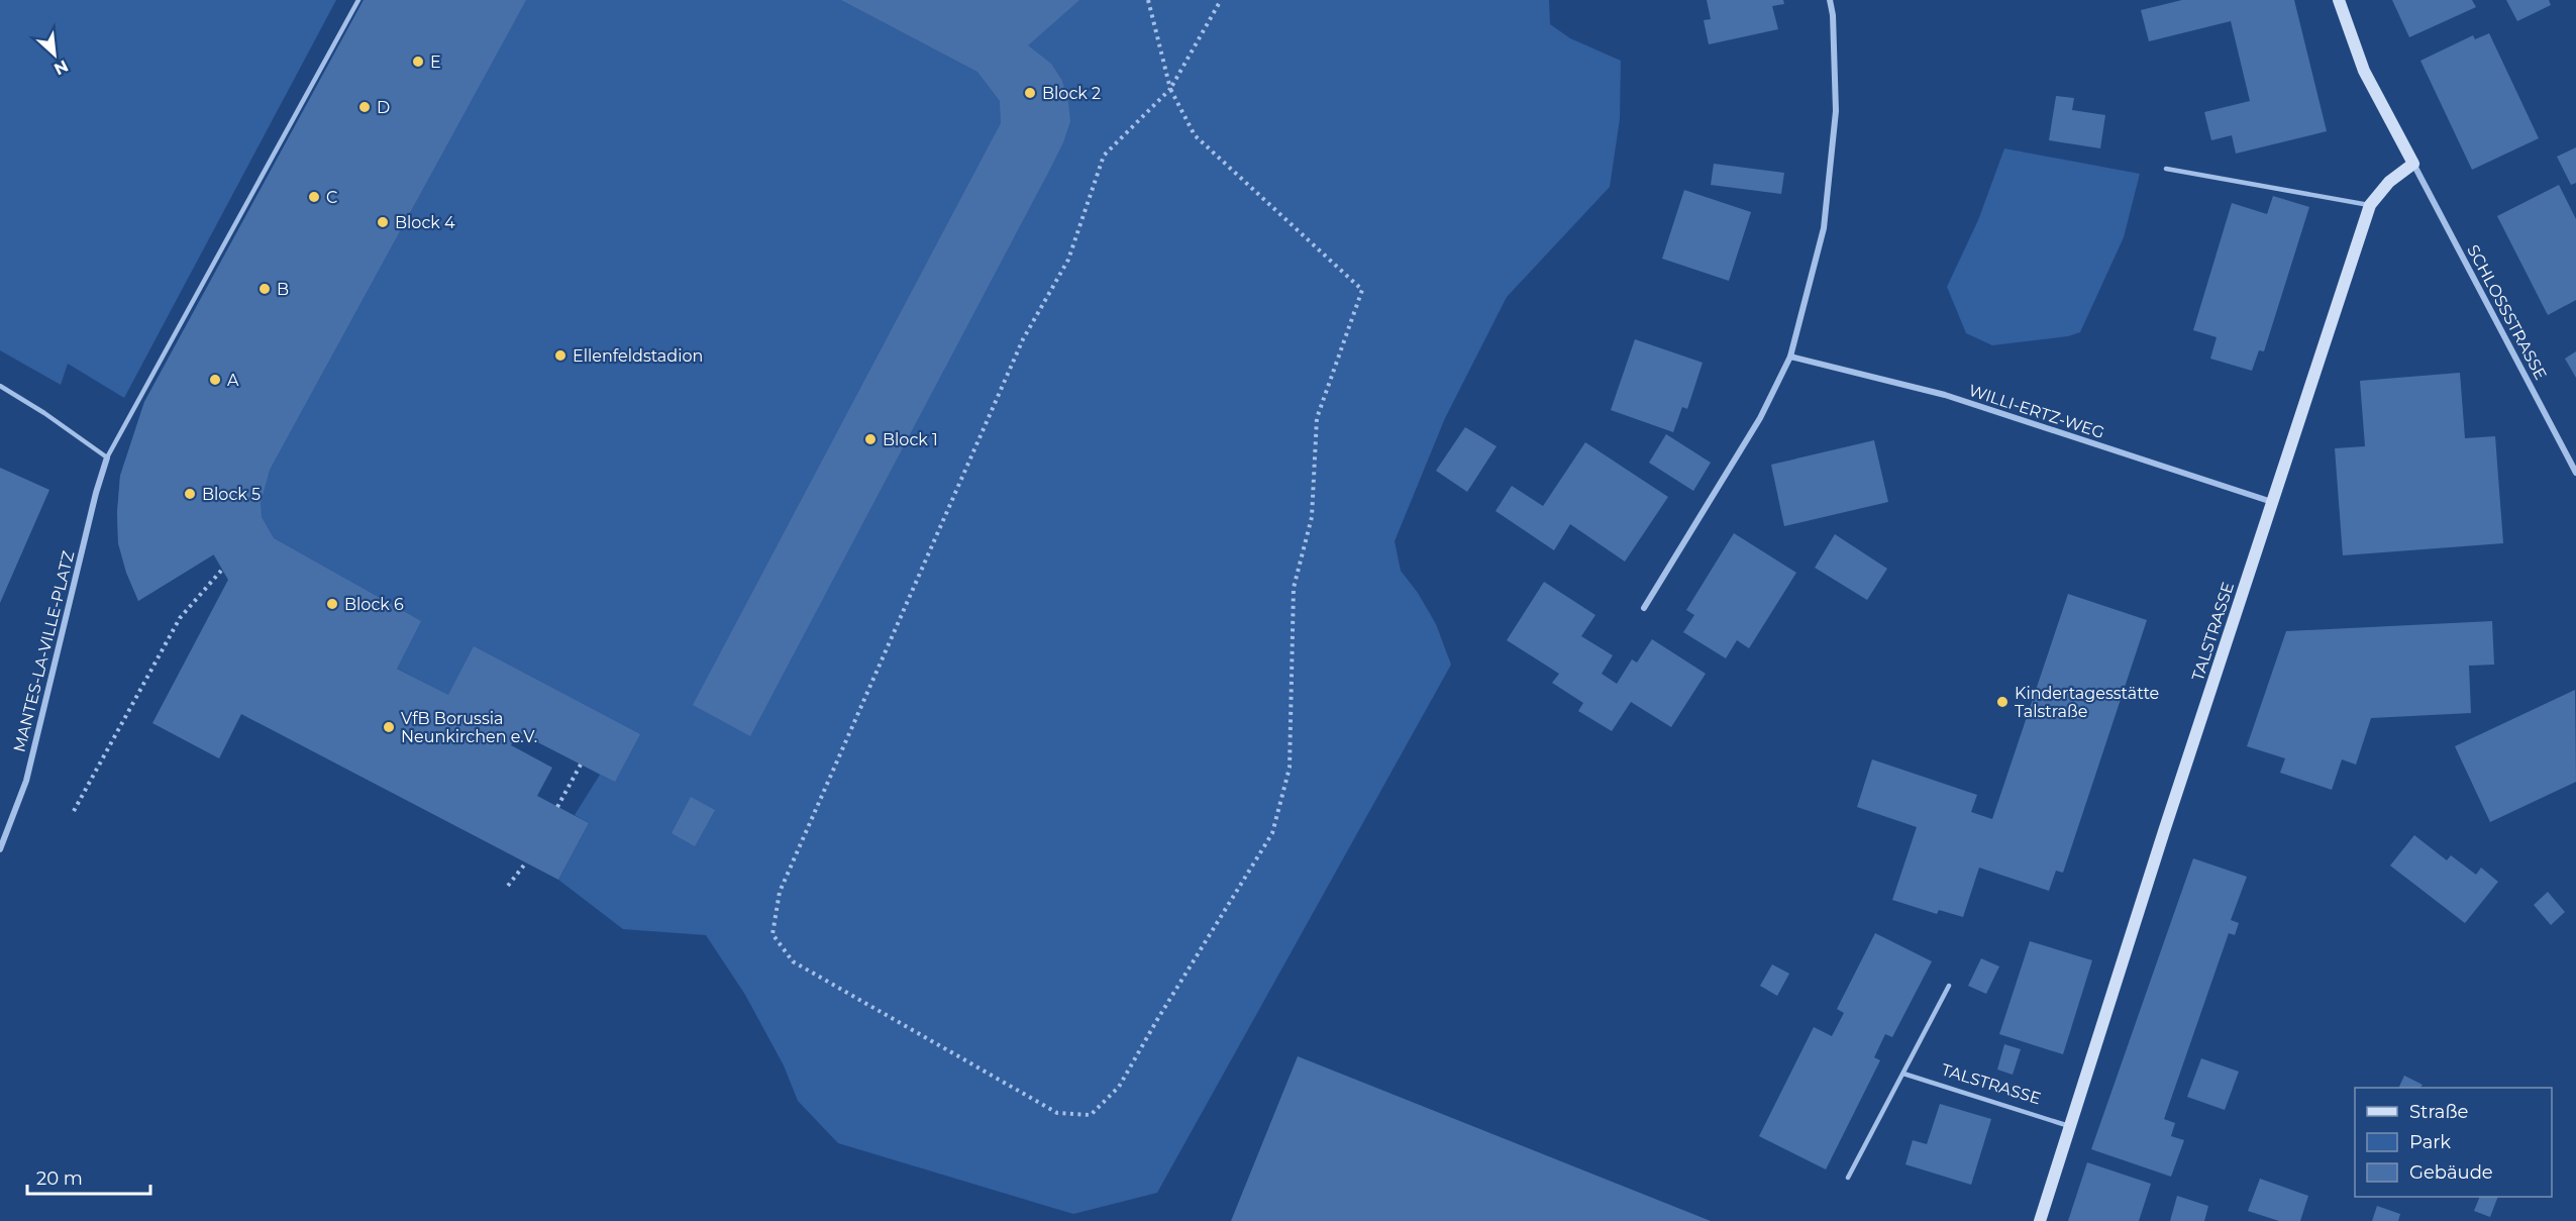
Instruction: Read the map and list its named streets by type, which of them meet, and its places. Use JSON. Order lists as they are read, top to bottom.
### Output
{
  "streets": {
    "street": [
      "SCHLOSSSTRASSE",
      "WILLI-ERTZ-WEG",
      "TALSTRASSE",
      "MANTES-LA-VILLE-PLATZ"
    ]
  },
  "crossings": [
    ["SCHLOSSSTRASSE", "TALSTRASSE"],
    ["WILLI-ERTZ-WEG", "TALSTRASSE"]
  ],
  "places": [
    "E",
    "Block 2",
    "D",
    "C",
    "Block 4",
    "B",
    "Ellenfeldstadion",
    "A",
    "Block 1",
    "Block 5",
    "Block 6",
    "Kindertagesstätte Talstraße",
    "VfB Borussia Neunkirchen e.V."
  ],
  "legend": ["Straße", "Park", "Gebäude"],
  "scale_bar": "20 m",
  "north": "bottom right"
}
